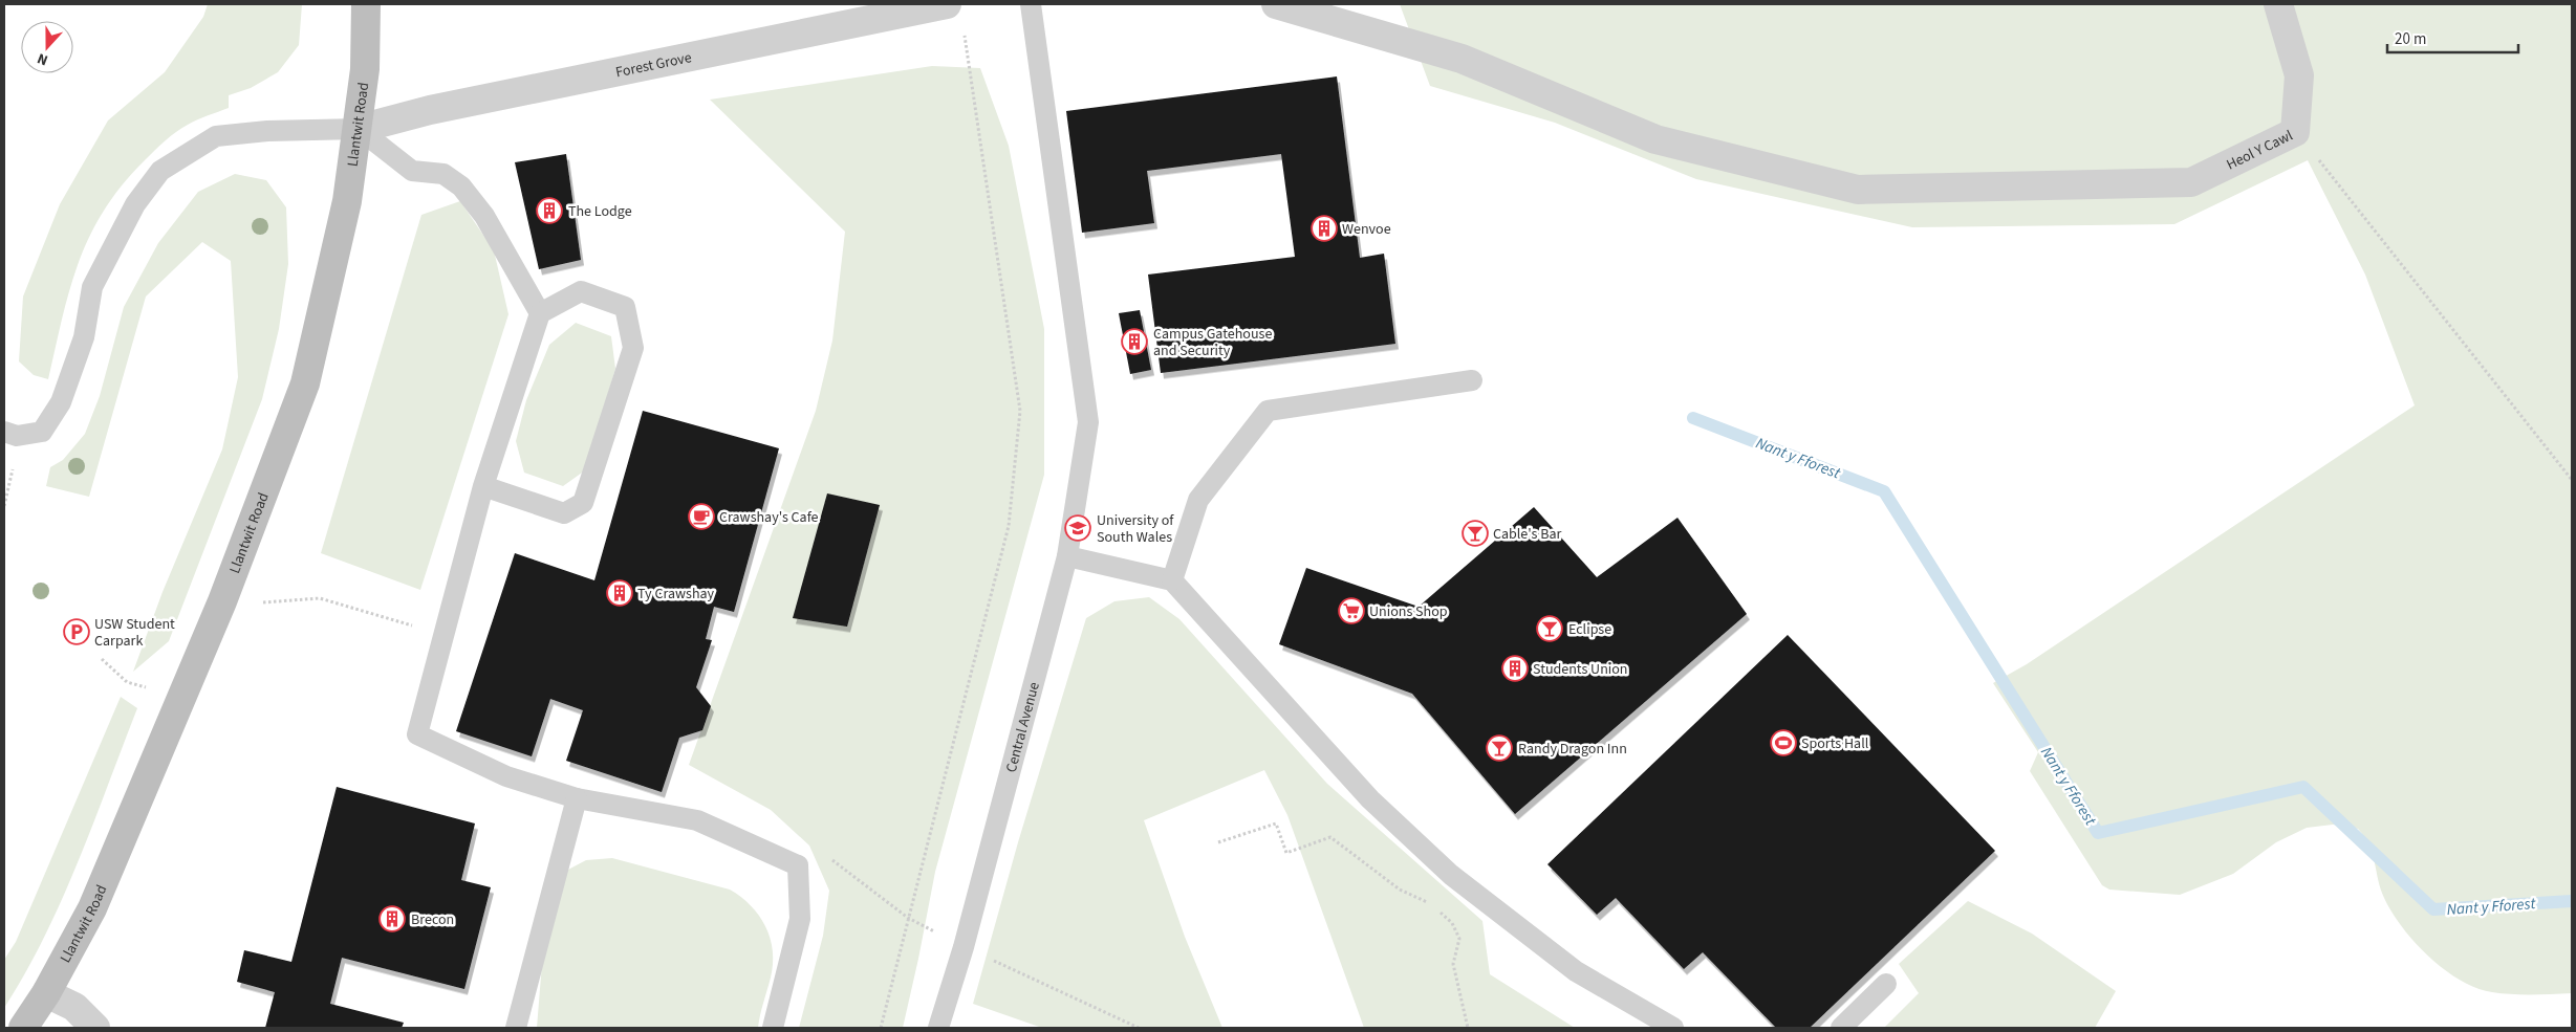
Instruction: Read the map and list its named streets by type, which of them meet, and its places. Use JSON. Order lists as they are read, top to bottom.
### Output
{
  "streets": {
    "main road": ["Llantwit Road"],
    "street": ["Forest Grove", "Heol Y Cawl"],
    "lane": ["Central Avenue"]
  },
  "crossings": [
    ["Forest Grove", "Llantwit Road"]
  ],
  "water": ["Nant y Fforest"],
  "places": {
    "building": [
      "The Lodge",
      "Wenvoe",
      "Campus Gatehouse and Security",
      "Ty Crawshay",
      "Students Union",
      "Brecon"
    ],
    "cafe": ["Crawshay's Cafe"],
    "school or university": ["University of South Wales"],
    "bar": ["Cable's Bar", "Eclipse", "Randy Dragon Inn"],
    "supermarket": ["Unions Shop"],
    "parking": ["USW Student Carpark"],
    "sports": ["Sports Hall"]
  },
  "scale_bar": "20 m",
  "north": "bottom"
}
